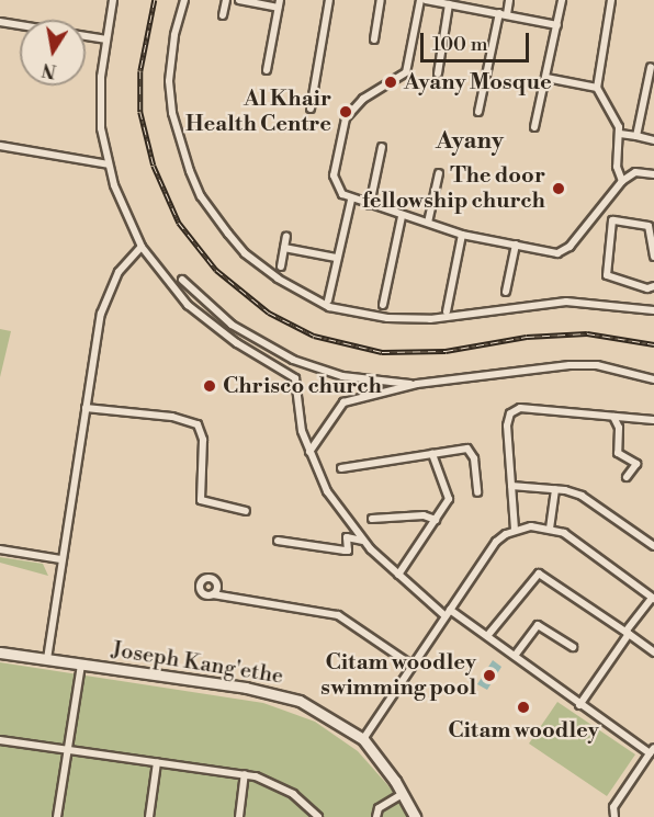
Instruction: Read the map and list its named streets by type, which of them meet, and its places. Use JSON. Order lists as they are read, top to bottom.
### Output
{
  "streets": {
    "street": ["Joseph Kang'ethe"]
  },
  "districts": ["Ayany"],
  "places": [
    "Ayany Mosque",
    "Al Khair Health Centre",
    "The door fellowship church",
    "Chrisco church",
    "Citam woodley swimming pool",
    "Citam woodley"
  ],
  "scale_bar": "100 m",
  "north": "bottom"
}
